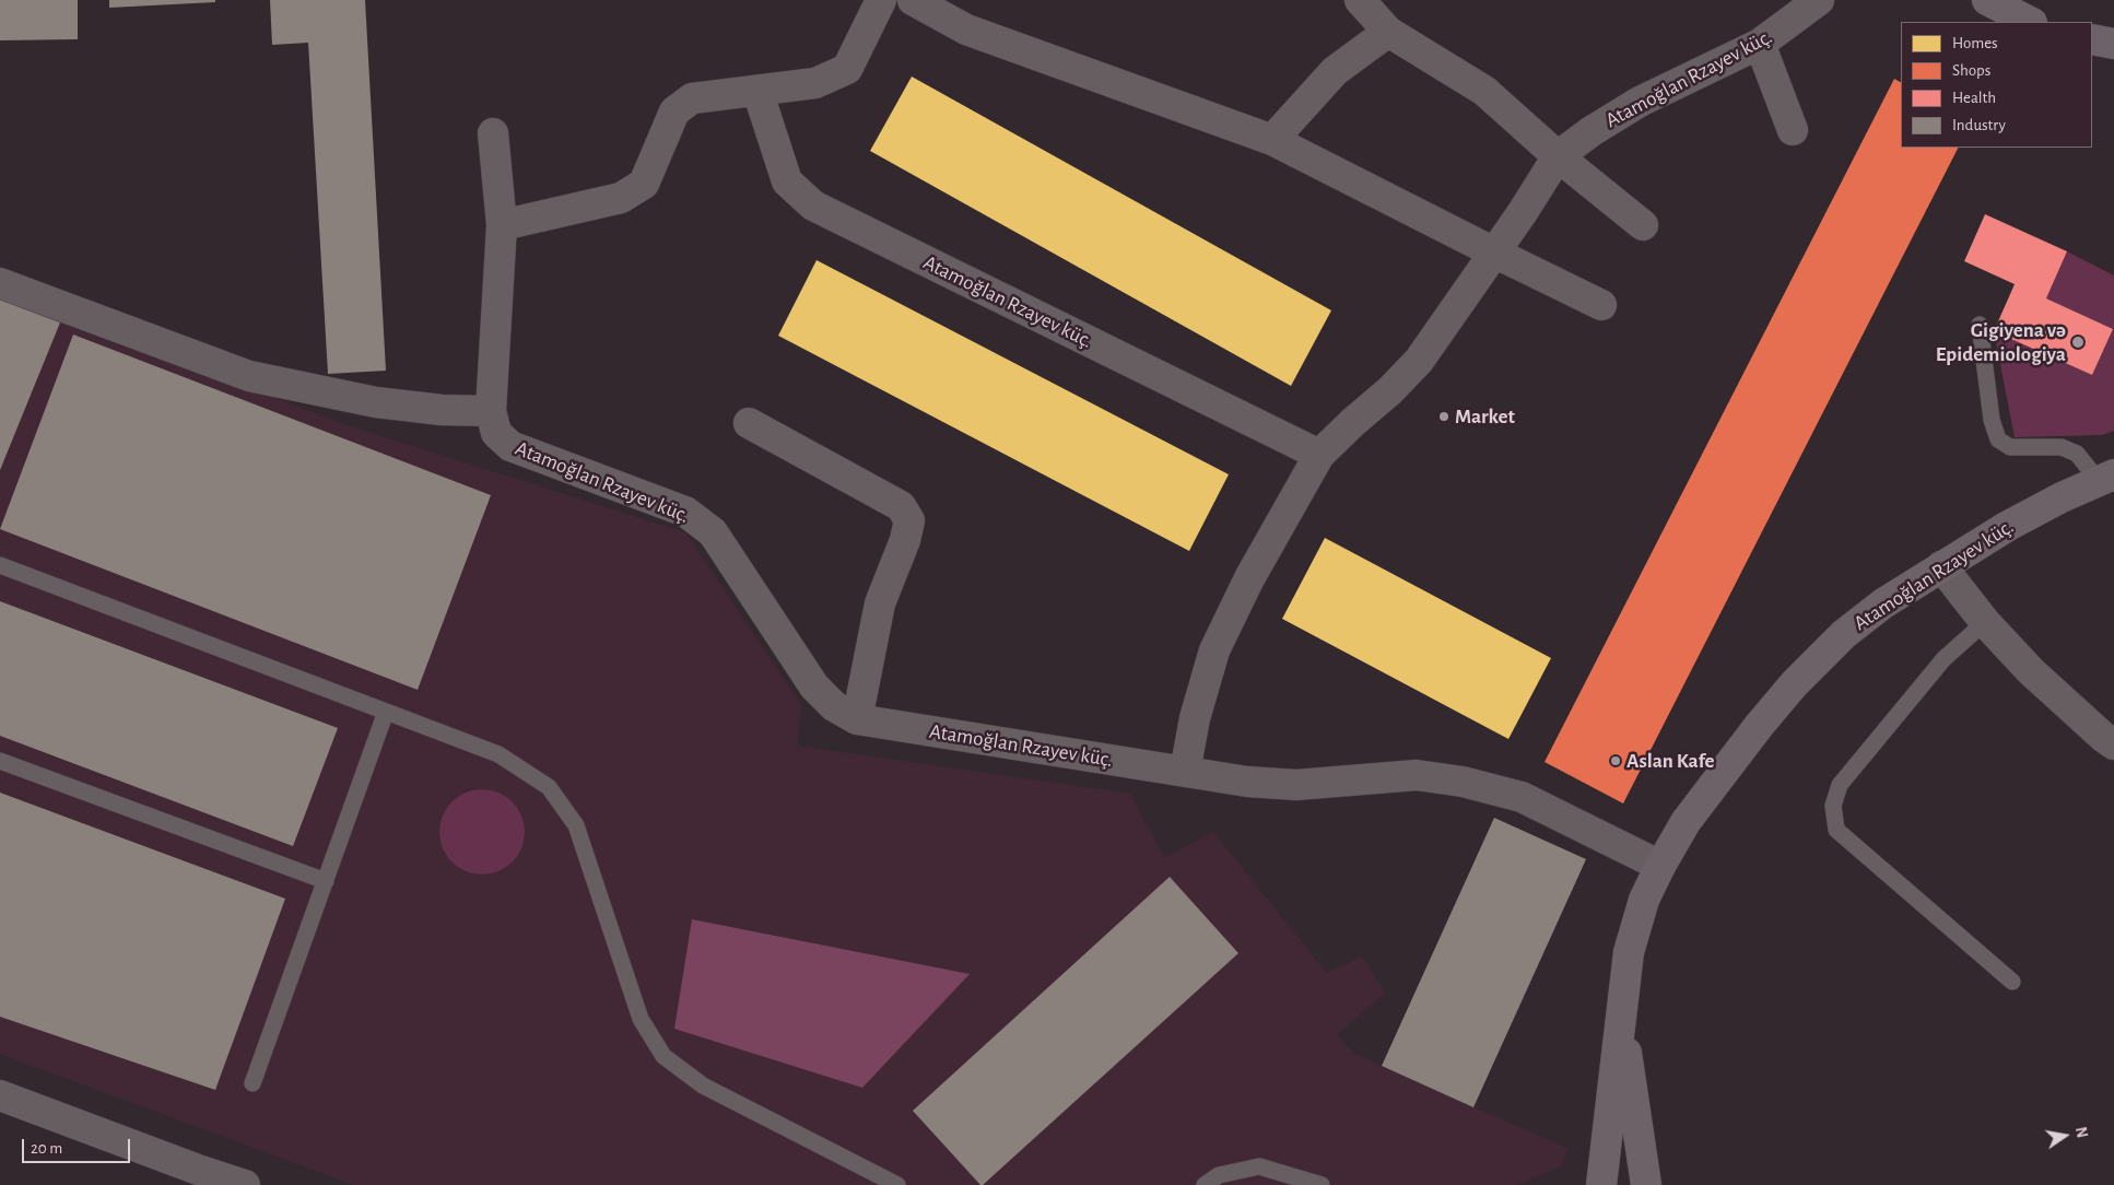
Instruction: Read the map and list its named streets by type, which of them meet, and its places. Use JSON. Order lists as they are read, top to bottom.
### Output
{
  "streets": {
    "street": ["Atamoğlan Rzayev küç."]
  },
  "places": ["Gigiyena və Epidemiologiya", "Market", "Aslan Kafe"],
  "legend": [
    "Homes",
    "Shops",
    "Health",
    "Industry"
  ],
  "scale_bar": "20 m",
  "north": "right"
}
